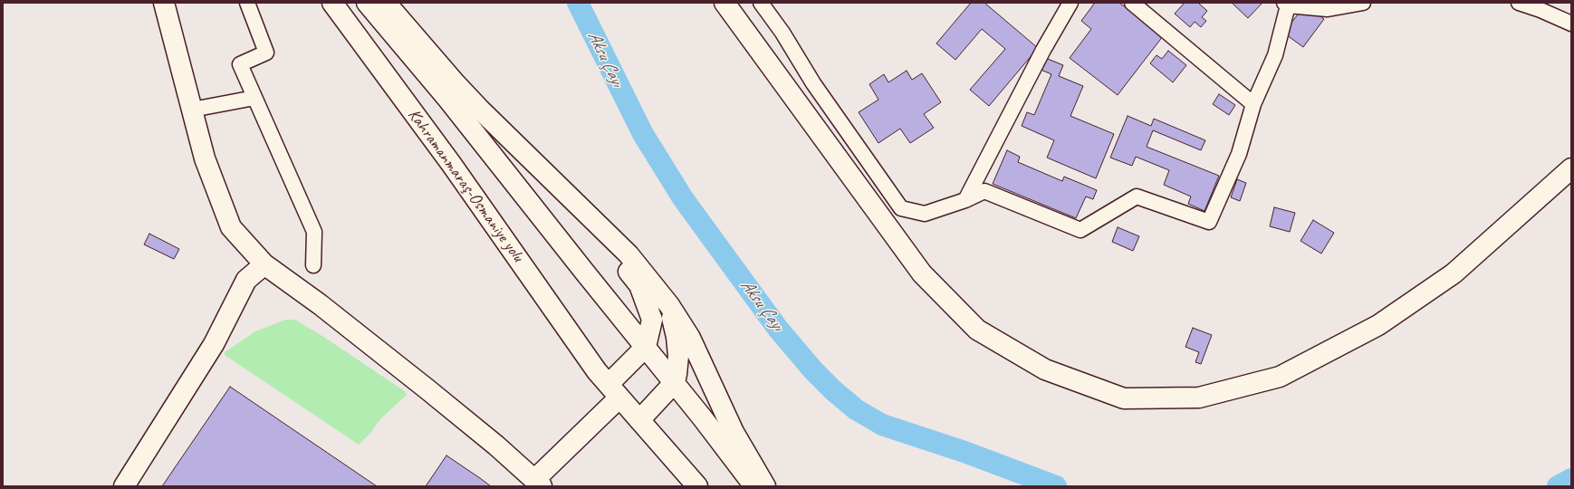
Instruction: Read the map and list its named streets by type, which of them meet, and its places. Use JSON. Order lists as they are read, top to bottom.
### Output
{
  "streets": {
    "main road": ["Kahramanmaraş-Osmaniye yolu"]
  },
  "water": ["Aksu Çayı"]
}
